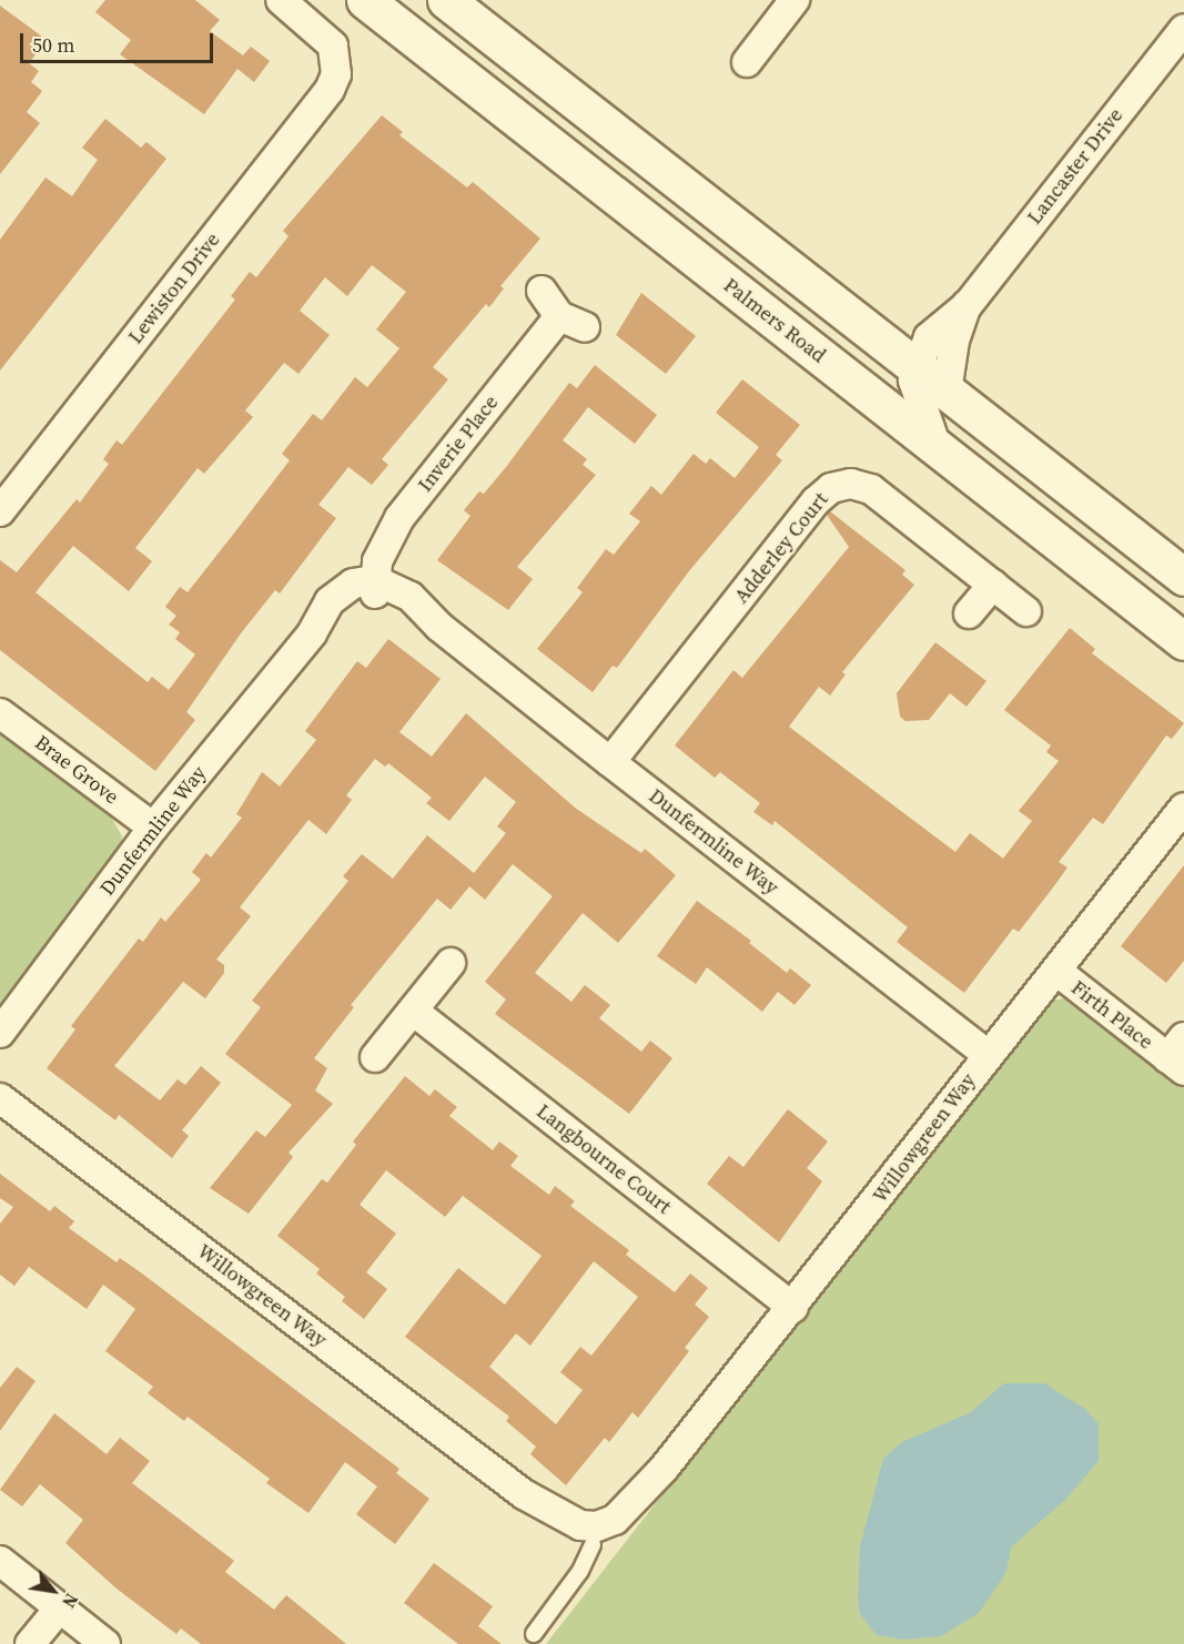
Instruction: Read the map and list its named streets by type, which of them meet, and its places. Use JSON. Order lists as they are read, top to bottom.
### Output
{
  "streets": {
    "main road": ["Palmers Road"],
    "street": [
      "Lancaster Drive",
      "Lewiston Drive",
      "Inverie Place",
      "Adderley Court",
      "Brae Grove",
      "Dunfermline Way",
      "Firth Place",
      "Willowgreen Way",
      "Langbourne Court"
    ]
  },
  "crossings": [
    ["Lancaster Drive", "Palmers Road"],
    ["Inverie Place", "Dunfermline Way"],
    ["Adderley Court", "Dunfermline Way"],
    ["Brae Grove", "Dunfermline Way"],
    ["Dunfermline Way", "Willowgreen Way"],
    ["Firth Place", "Willowgreen Way"],
    ["Willowgreen Way", "Langbourne Court"]
  ],
  "scale_bar": "50 m",
  "north": "bottom right"
}
